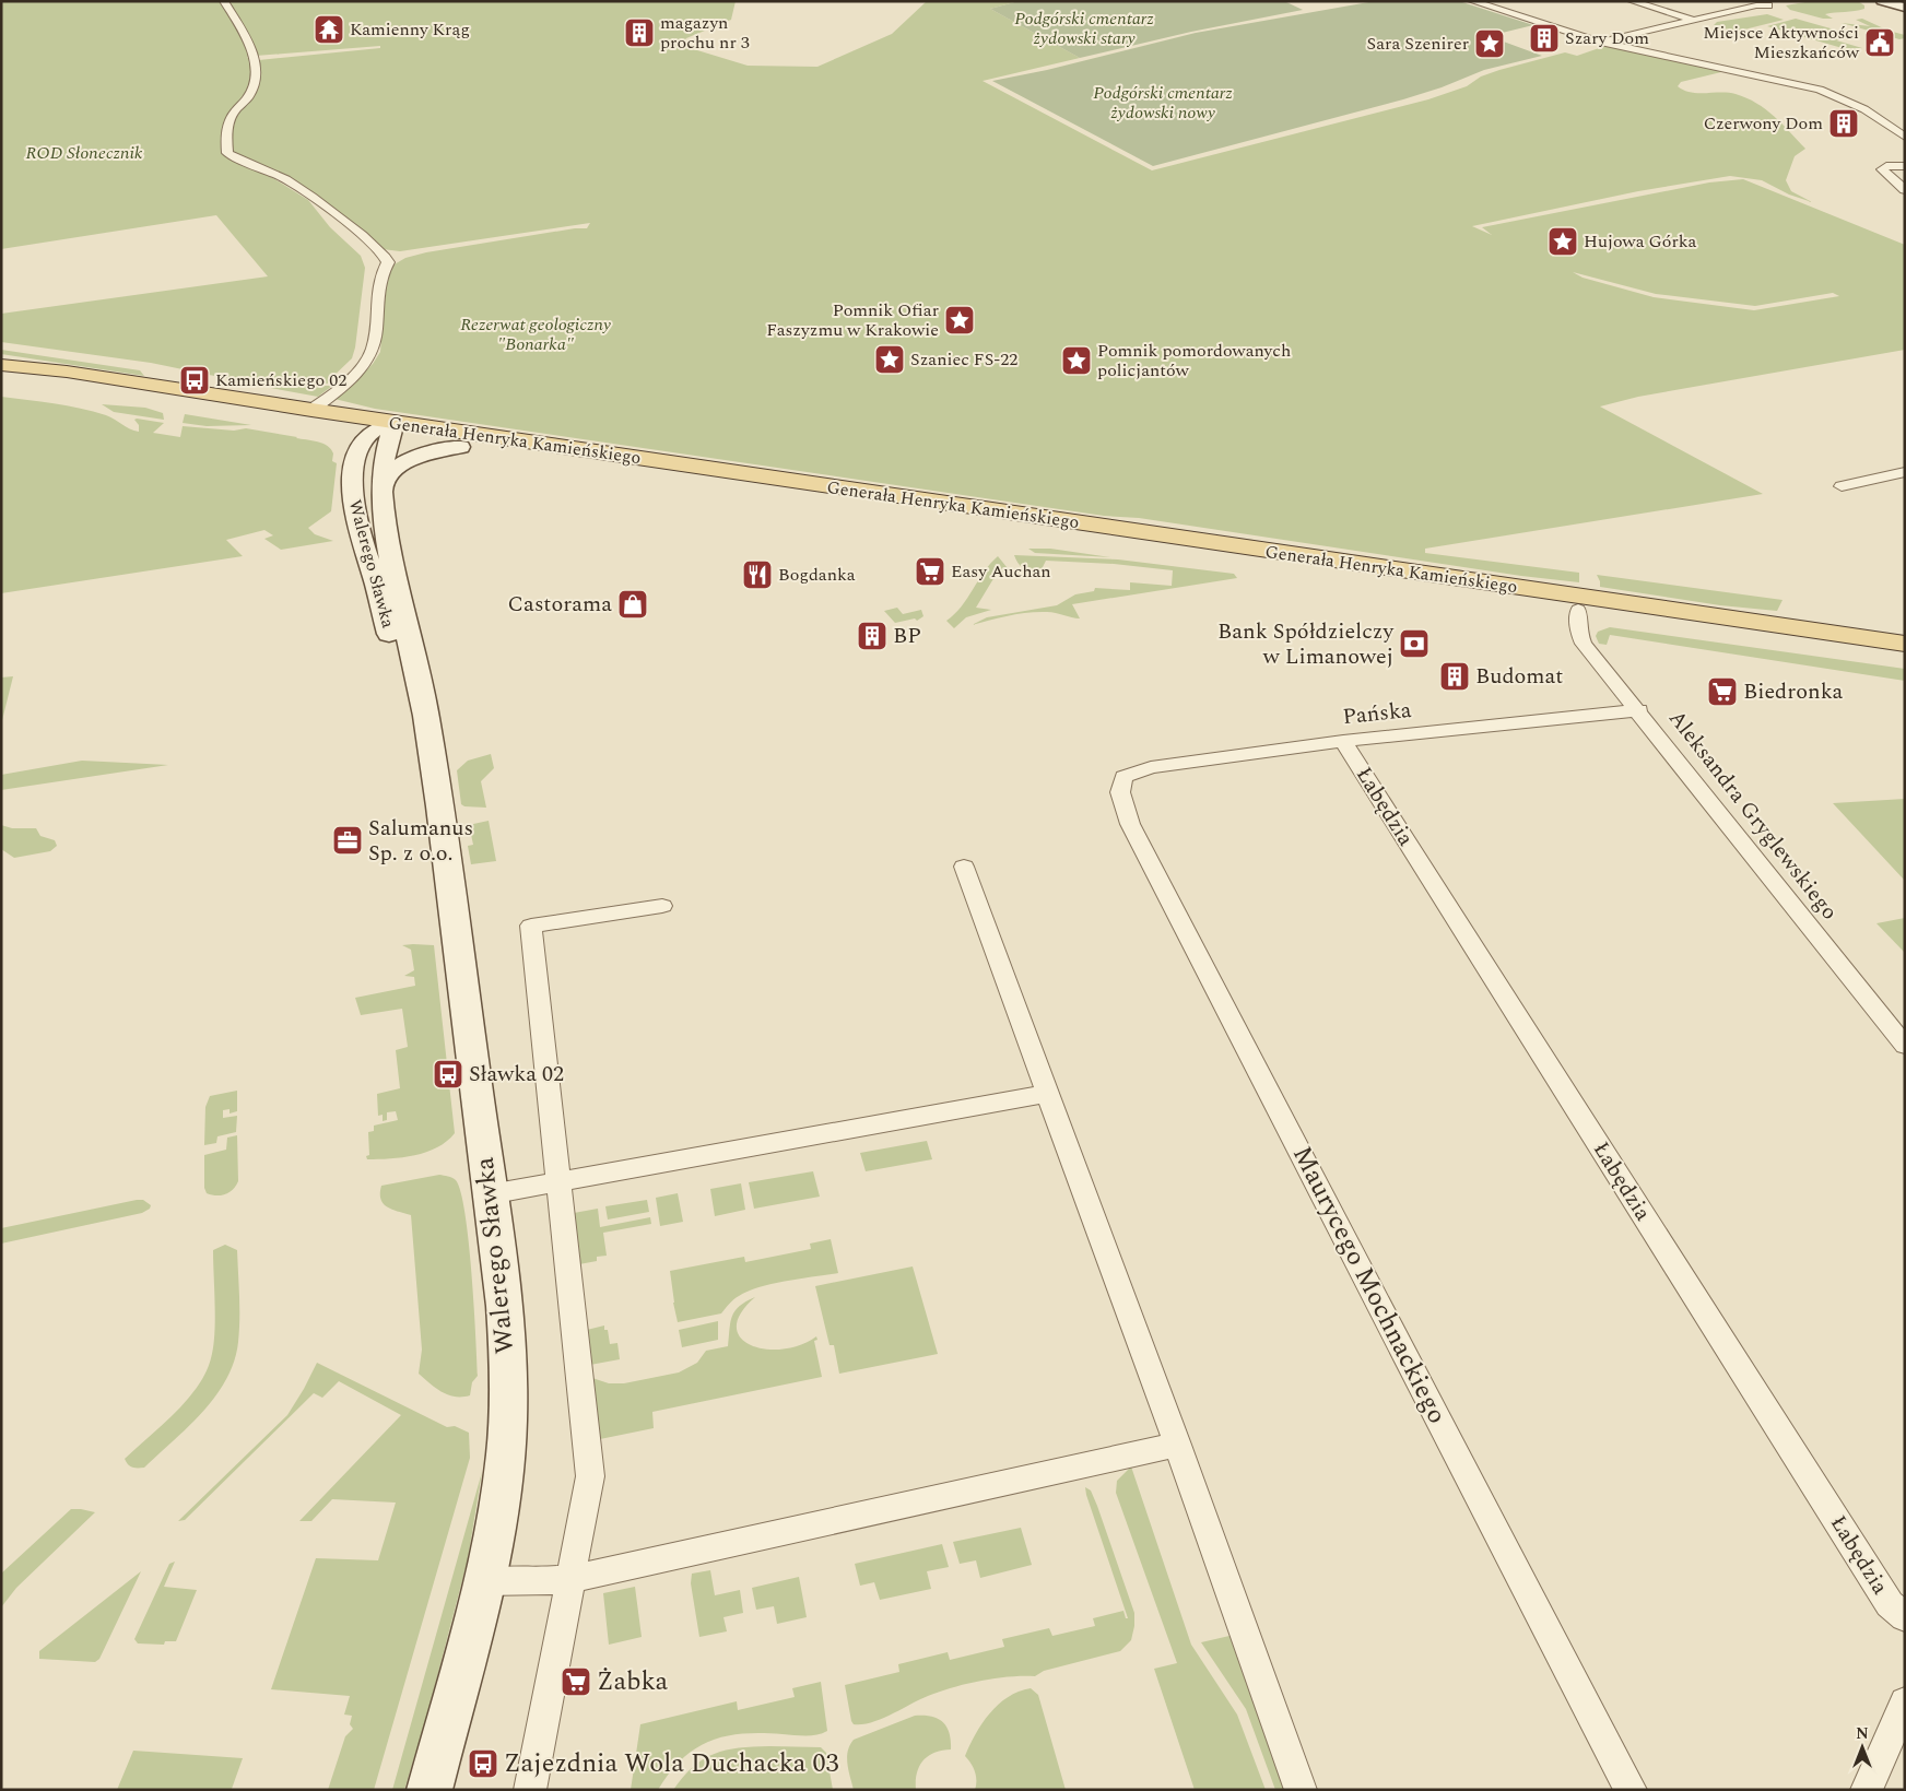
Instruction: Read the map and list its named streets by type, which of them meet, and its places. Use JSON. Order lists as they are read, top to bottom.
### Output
{
  "streets": {
    "main road": ["Generała Henryka Kamieńskiego"],
    "street": [
      "Walerego Sławka",
      "Pańska",
      "Łabędzia",
      "Aleksandra Gryglewskiego",
      "Maurycego Mochnackiego"
    ]
  },
  "crossings": [
    ["Generała Henryka Kamieńskiego", "Walerego Sławka"],
    ["Generała Henryka Kamieńskiego", "Aleksandra Gryglewskiego"],
    ["Pańska", "Łabędzia"],
    ["Pańska", "Aleksandra Gryglewskiego"],
    ["Pańska", "Maurycego Mochnackiego"]
  ],
  "parks": [
    "Podgórski cmentarz żydowski stary",
    "Podgórski cmentarz żydowski nowy",
    "ROD Słonecznik",
    "Rezerwat geologiczny \"Bonarka\""
  ],
  "places": {
    "temple": ["Kamienny Krąg"],
    "building": [
      "magazyn prochu nr 3",
      "Szary Dom",
      "Czerwony Dom",
      "BP",
      "Budomat"
    ],
    "public building": ["Miejsce Aktywności Mieszkańców"],
    "place": [
      "Sara Szenirer",
      "Hujowa Górka",
      "Pomnik Ofiar Faszyzmu w Krakowie",
      "Szaniec FS-22",
      "Pomnik pomordowanych policjantów"
    ],
    "bus stop": ["Kamieńskiego 02", "Sławka 02", "Zajezdnia Wola Duchacka 03"],
    "supermarket": ["Easy Auchan", "Biedronka", "Żabka"],
    "restaurant": ["Bogdanka"],
    "shop": ["Castorama"],
    "bank": ["Bank Spółdzielczy w Limanowej"],
    "office": ["Salumanus Sp. z o.o."]
  },
  "north": "top"
}
